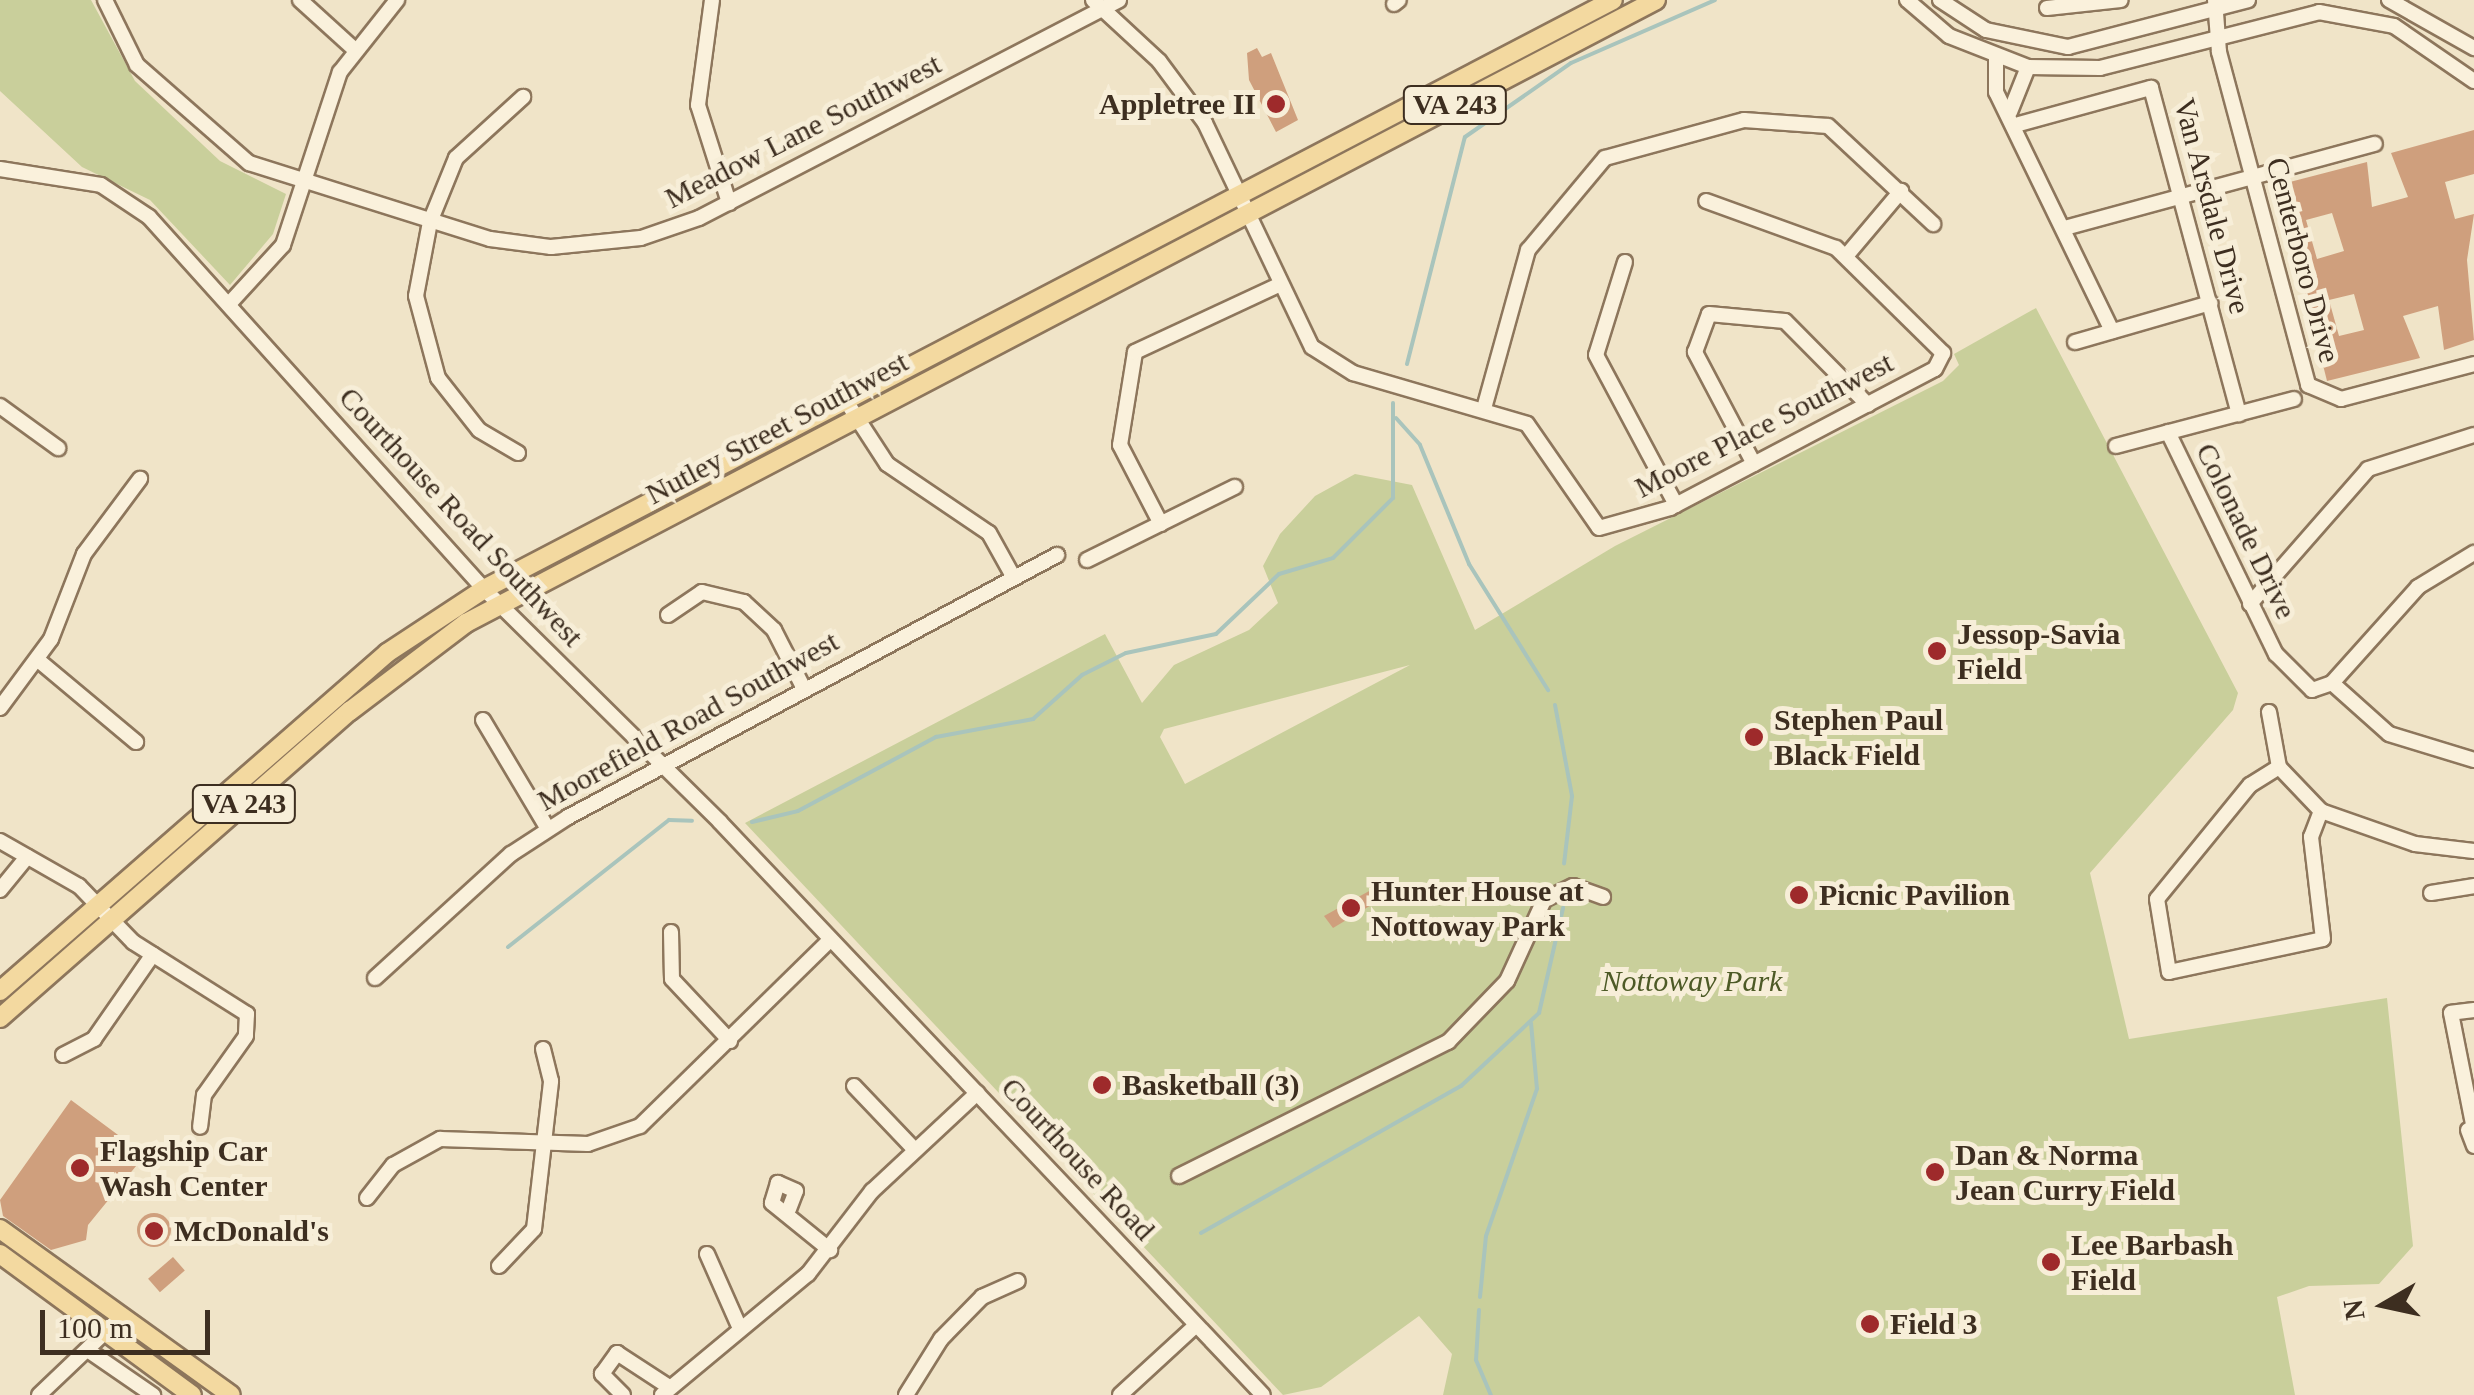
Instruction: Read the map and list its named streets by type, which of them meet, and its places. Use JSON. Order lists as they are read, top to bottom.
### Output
{
  "streets": {
    "main road": ["VA 243", "Nutley Street Southwest"],
    "street": [
      "Meadow Lane Southwest",
      "Van Arsdale Drive",
      "Centerboro Drive",
      "Moore Place Southwest",
      "Courthouse Road Southwest",
      "Colonade Drive",
      "Moorefield Road Southwest",
      "Courthouse Road"
    ]
  },
  "crossings": [
    ["Nutley Street Southwest", "Courthouse Road Southwest"],
    ["Courthouse Road Southwest", "Moorefield Road Southwest"],
    ["Courthouse Road Southwest", "Courthouse Road"]
  ],
  "parks": ["Nottoway Park"],
  "places": [
    "Appletree II",
    "Jessop-Savia Field",
    "Stephen Paul Black Field",
    "Picnic Pavilion",
    "Hunter House at Nottoway Park",
    "Basketball (3)",
    "Flagship Car Wash Center",
    "Dan & Norma Jean Curry Field",
    "McDonald's",
    "Lee Barbash Field",
    "Field 3"
  ],
  "scale_bar": "100 m",
  "north": "left"
}
